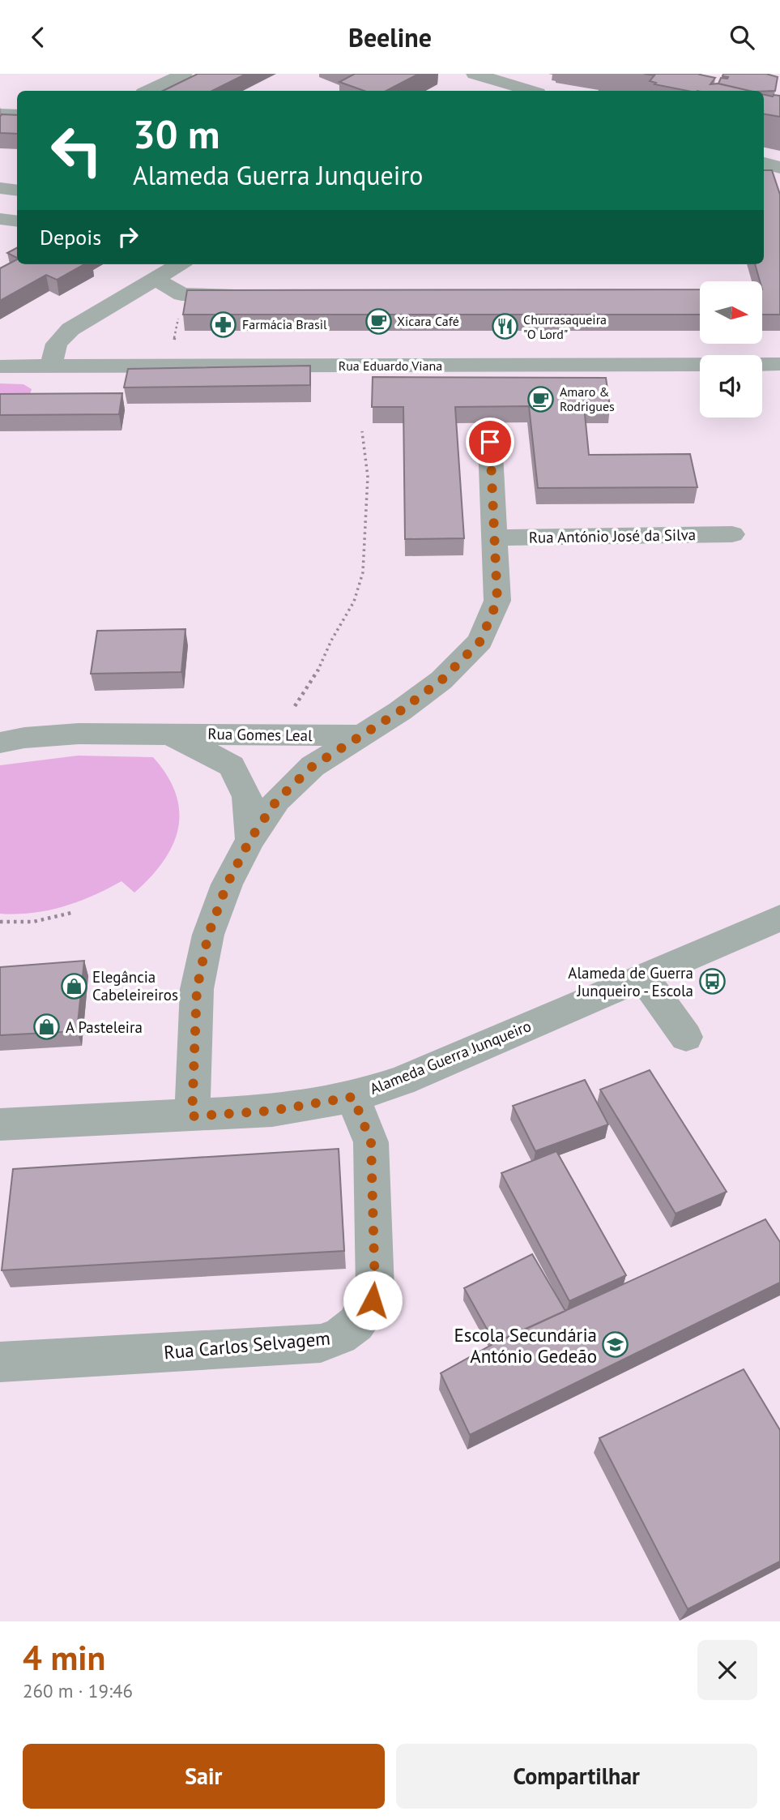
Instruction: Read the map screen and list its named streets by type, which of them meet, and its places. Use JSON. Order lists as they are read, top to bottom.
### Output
{
  "streets": {
    "street": [
      "Rua Eduardo Viana",
      "Rua António José da Silva",
      "Rua Gomes Leal",
      "Alameda Guerra Junqueiro",
      "Rua Carlos Selvagem"
    ]
  },
  "crossings": [
    ["Alameda Guerra Junqueiro", "Rua Carlos Selvagem"]
  ],
  "places": {
    "cafe": ["Xicara Café", "Amaro & Rodrigues"],
    "pharmacy": ["Farmácia Brasil"],
    "restaurant": ["Churrasaqueira \"O Lord\""],
    "bus stop": ["Alameda de Guerra Junqueiro - Escola"],
    "shop": ["Elegância Cabeleireiros", "A Pasteleira"],
    "school or university": ["Escola Secundária António Gedeão"]
  },
  "north": "right",
  "page": {
    "header": "Beeline",
    "turn": ["30 m", "Alameda Guerra Junqueiro"],
    "then": "Depois",
    "heading": ["4 min", "260 m · 19:46"],
    "buttons": ["Sair", "Compartilhar"]
  }
}
